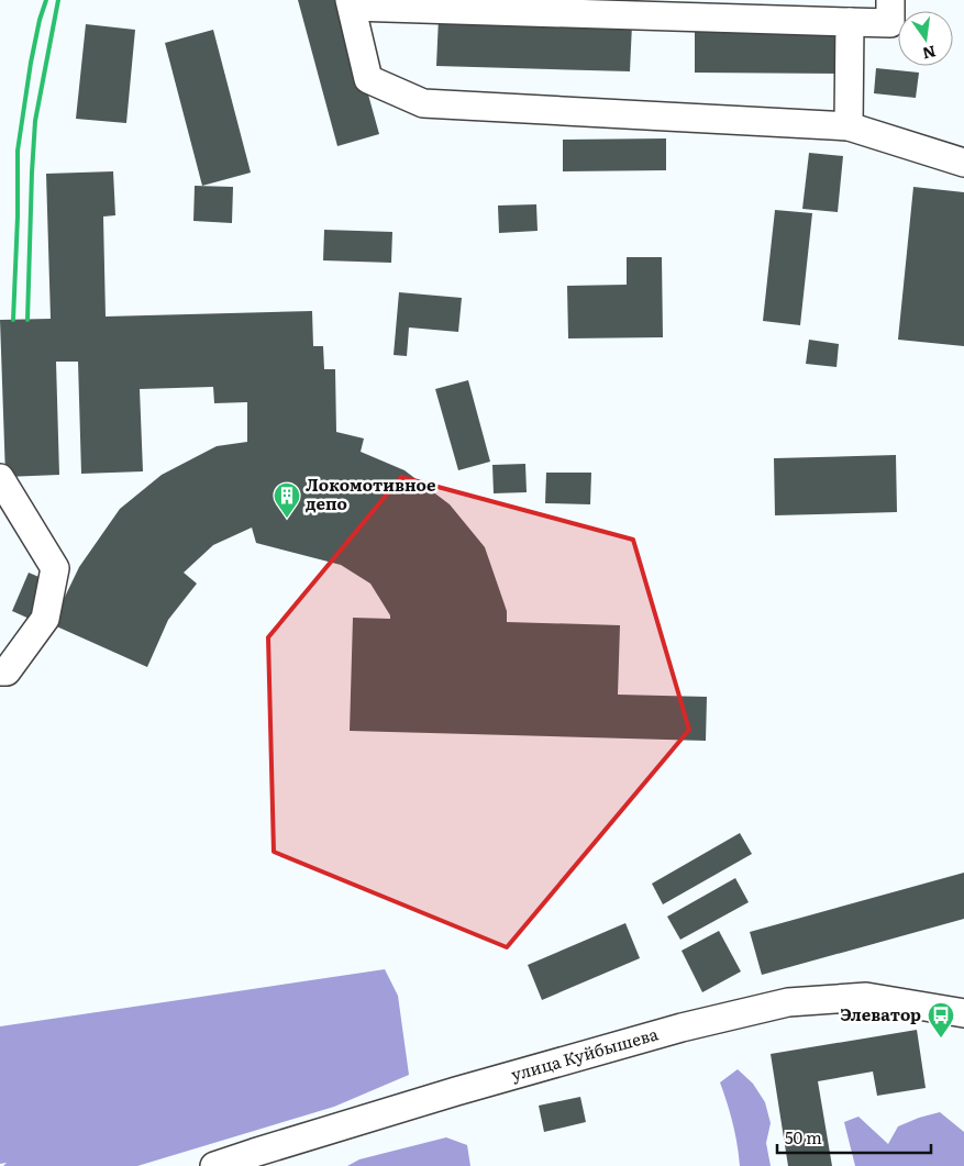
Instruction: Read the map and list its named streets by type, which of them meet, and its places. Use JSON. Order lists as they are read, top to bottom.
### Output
{
  "streets": {
    "street": ["улица Куйбышева"]
  },
  "places": {
    "building": ["Локомотивное депо"],
    "bus stop": ["Элеватор"]
  },
  "scale_bar": "50 m",
  "north": "bottom"
}
